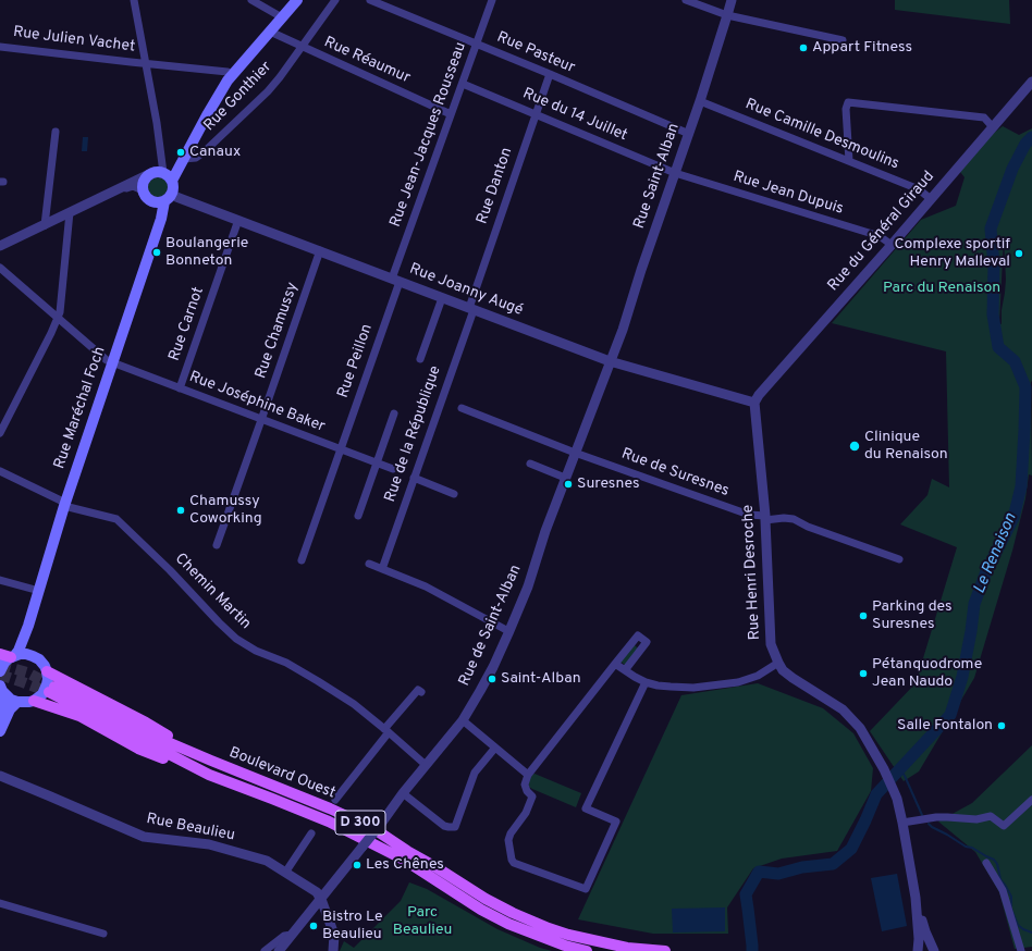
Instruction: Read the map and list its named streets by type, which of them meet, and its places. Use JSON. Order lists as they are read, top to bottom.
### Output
{
  "streets": {
    "main road": ["Rue Maréchal Foch", "Boulevard Ouest", "D 300"],
    "street": [
      "Rue Julien Vachet",
      "Rue Pasteur",
      "Rue Réaumur",
      "Rue Gonthier",
      "Rue du 14 Juillet",
      "Rue Jean-Jacques Rousseau",
      "Rue Camille Desmoulins",
      "Rue Saint-Alban",
      "Rue Danton",
      "Rue Jean Dupuis",
      "Rue du Général Giraud",
      "Rue Joanny Augé",
      "Rue Carnot",
      "Rue Chamussy",
      "Rue Peillon",
      "Rue Joséphine Baker",
      "Rue de la République",
      "Rue de Suresnes",
      "Rue Henri Desroche",
      "Chemin Martin",
      "Rue de Saint-Alban",
      "Rue Beaulieu"
    ]
  },
  "crossings": [
    ["Rue Pasteur", "Rue Jean-Jacques Rousseau"],
    ["Rue Pasteur", "Rue Saint-Alban"],
    ["Rue Pasteur", "Rue Danton"],
    ["Rue Réaumur", "Rue Gonthier"],
    ["Rue Réaumur", "Rue Jean-Jacques Rousseau"],
    ["Rue du 14 Juillet", "Rue Jean-Jacques Rousseau"],
    ["Rue du 14 Juillet", "Rue Saint-Alban"],
    ["Rue du 14 Juillet", "Rue Danton"],
    ["Rue du 14 Juillet", "Rue Jean Dupuis"],
    ["Rue Jean-Jacques Rousseau", "Rue Joanny Augé"],
    ["Rue Jean-Jacques Rousseau", "Rue Peillon"],
    ["Rue Camille Desmoulins", "Rue Saint-Alban"],
    ["Rue Camille Desmoulins", "Rue du Général Giraud"],
    ["Rue Saint-Alban", "Rue Jean Dupuis"],
    ["Rue Saint-Alban", "Rue Joanny Augé"],
    ["Rue Saint-Alban", "Rue de Saint-Alban"],
    ["Rue Danton", "Rue Joanny Augé"],
    ["Rue Danton", "Rue de la République"],
    ["Rue Jean Dupuis", "Rue du Général Giraud"],
    ["Rue du Général Giraud", "Rue Joanny Augé"],
    ["Rue du Général Giraud", "Rue Henri Desroche"],
    ["Rue Joanny Augé", "Rue Carnot"],
    ["Rue Joanny Augé", "Rue Chamussy"],
    ["Rue Joanny Augé", "Rue Peillon"],
    ["Rue Joanny Augé", "Rue Maréchal Foch"],
    ["Rue Joanny Augé", "Rue de la République"],
    ["Rue Joanny Augé", "Rue Henri Desroche"],
    ["Rue Joanny Augé", "Rue de Saint-Alban"],
    ["Rue Carnot", "Rue Joséphine Baker"],
    ["Rue Chamussy", "Rue Joséphine Baker"],
    ["Rue Peillon", "Rue Joséphine Baker"],
    ["Rue Joséphine Baker", "Rue Maréchal Foch"],
    ["Rue Maréchal Foch", "Chemin Martin"],
    ["Rue de Suresnes", "Rue Henri Desroche"],
    ["Rue de Suresnes", "Rue de Saint-Alban"],
    ["Chemin Martin", "Rue de Saint-Alban"],
    ["Rue de Saint-Alban", "Rue Beaulieu"]
  ],
  "water": ["Le Renaison"],
  "parks": ["Parc du Renaison", "Parc Beaulieu"],
  "places": [
    "Appart Fitness",
    "Canaux",
    "Boulangerie Bonneton",
    "Complexe sportif Henry Malleval",
    "Clinique du Renaison",
    "Suresnes",
    "Chamussy Coworking",
    "Parking des Suresnes",
    "Pétanquodrome Jean Naudo",
    "Saint-Alban",
    "Salle Fontalon",
    "Les Chênes",
    "Bistro Le Beaulieu"
  ]
}
